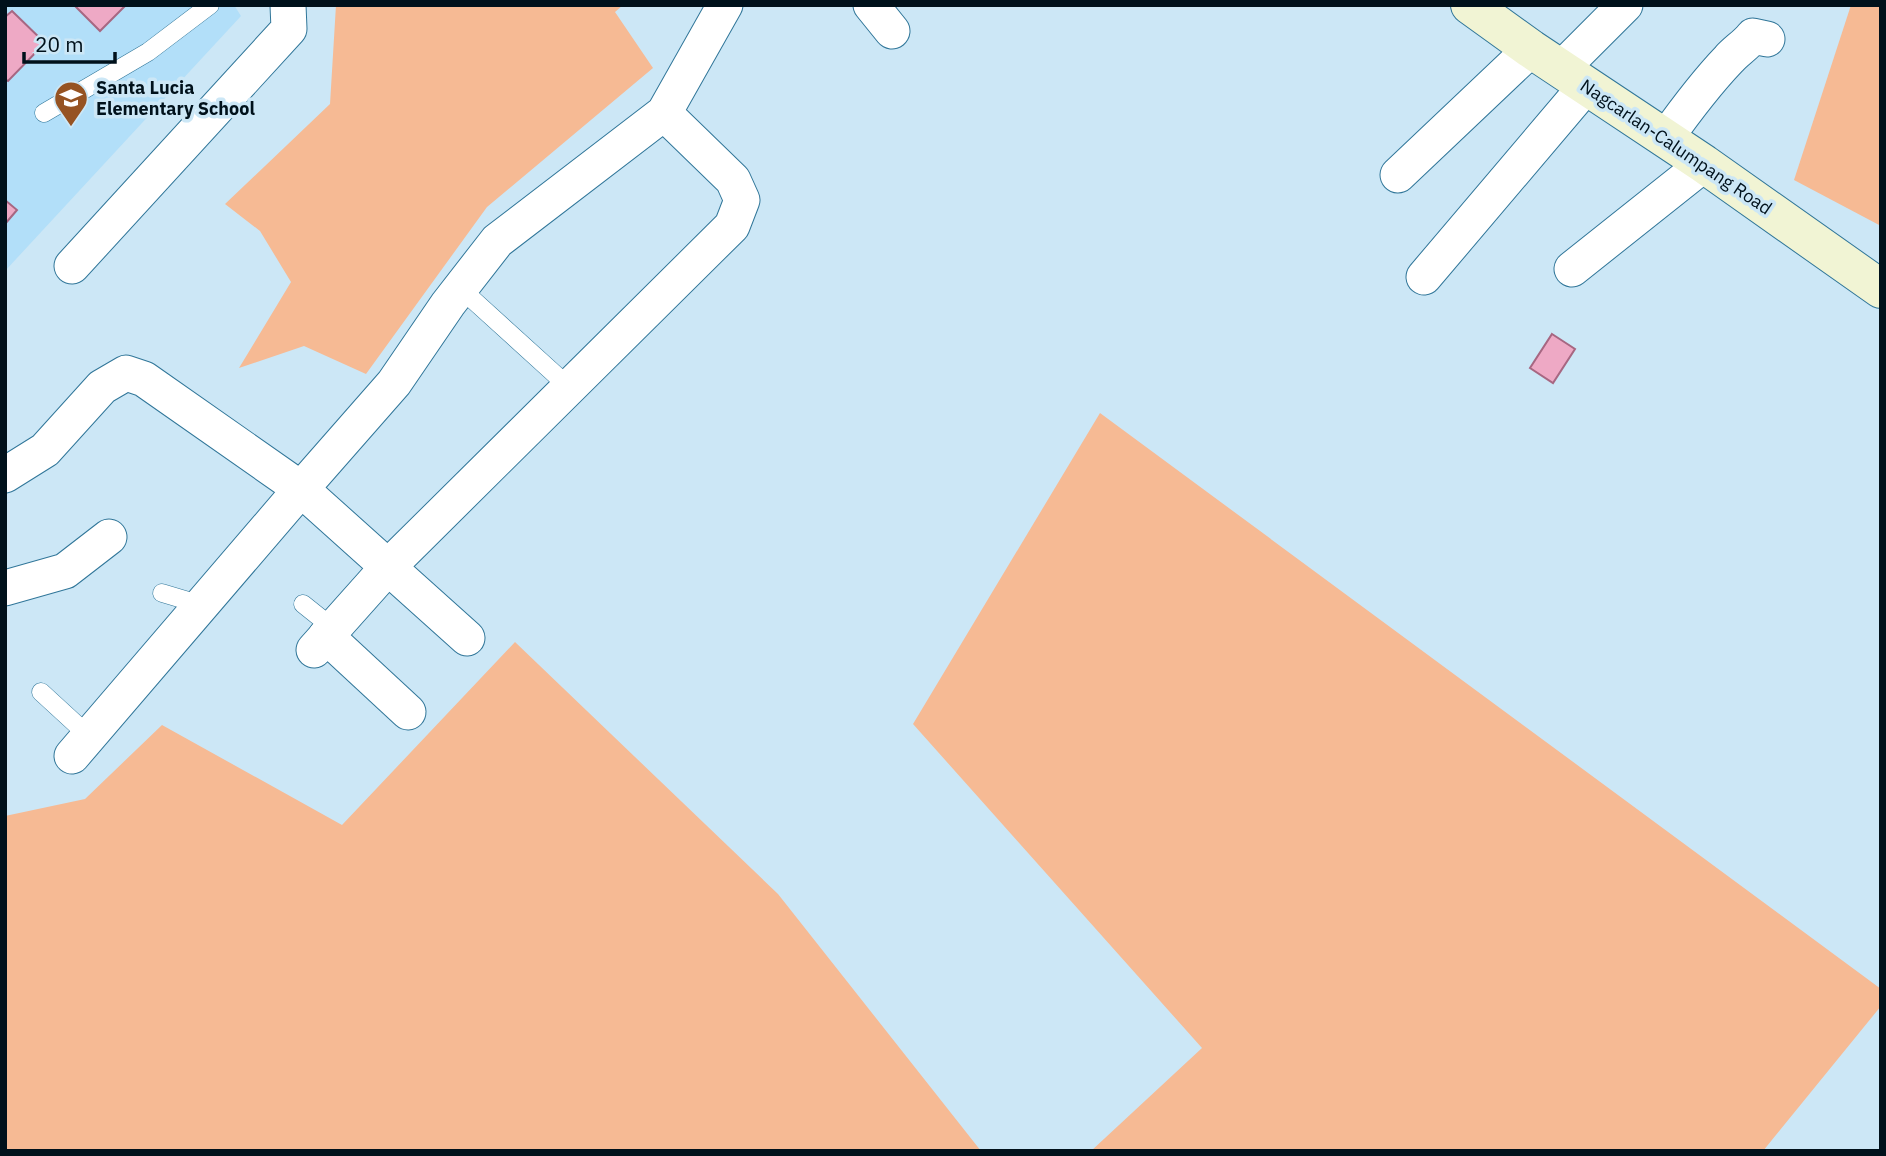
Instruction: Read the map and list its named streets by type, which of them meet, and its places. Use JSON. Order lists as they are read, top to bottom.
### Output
{
  "streets": {
    "main road": ["Nagcarlan-Calumpang Road"]
  },
  "places": {
    "school or university": ["Santa Lucia Elementary School"]
  },
  "scale_bar": "20 m"
}
